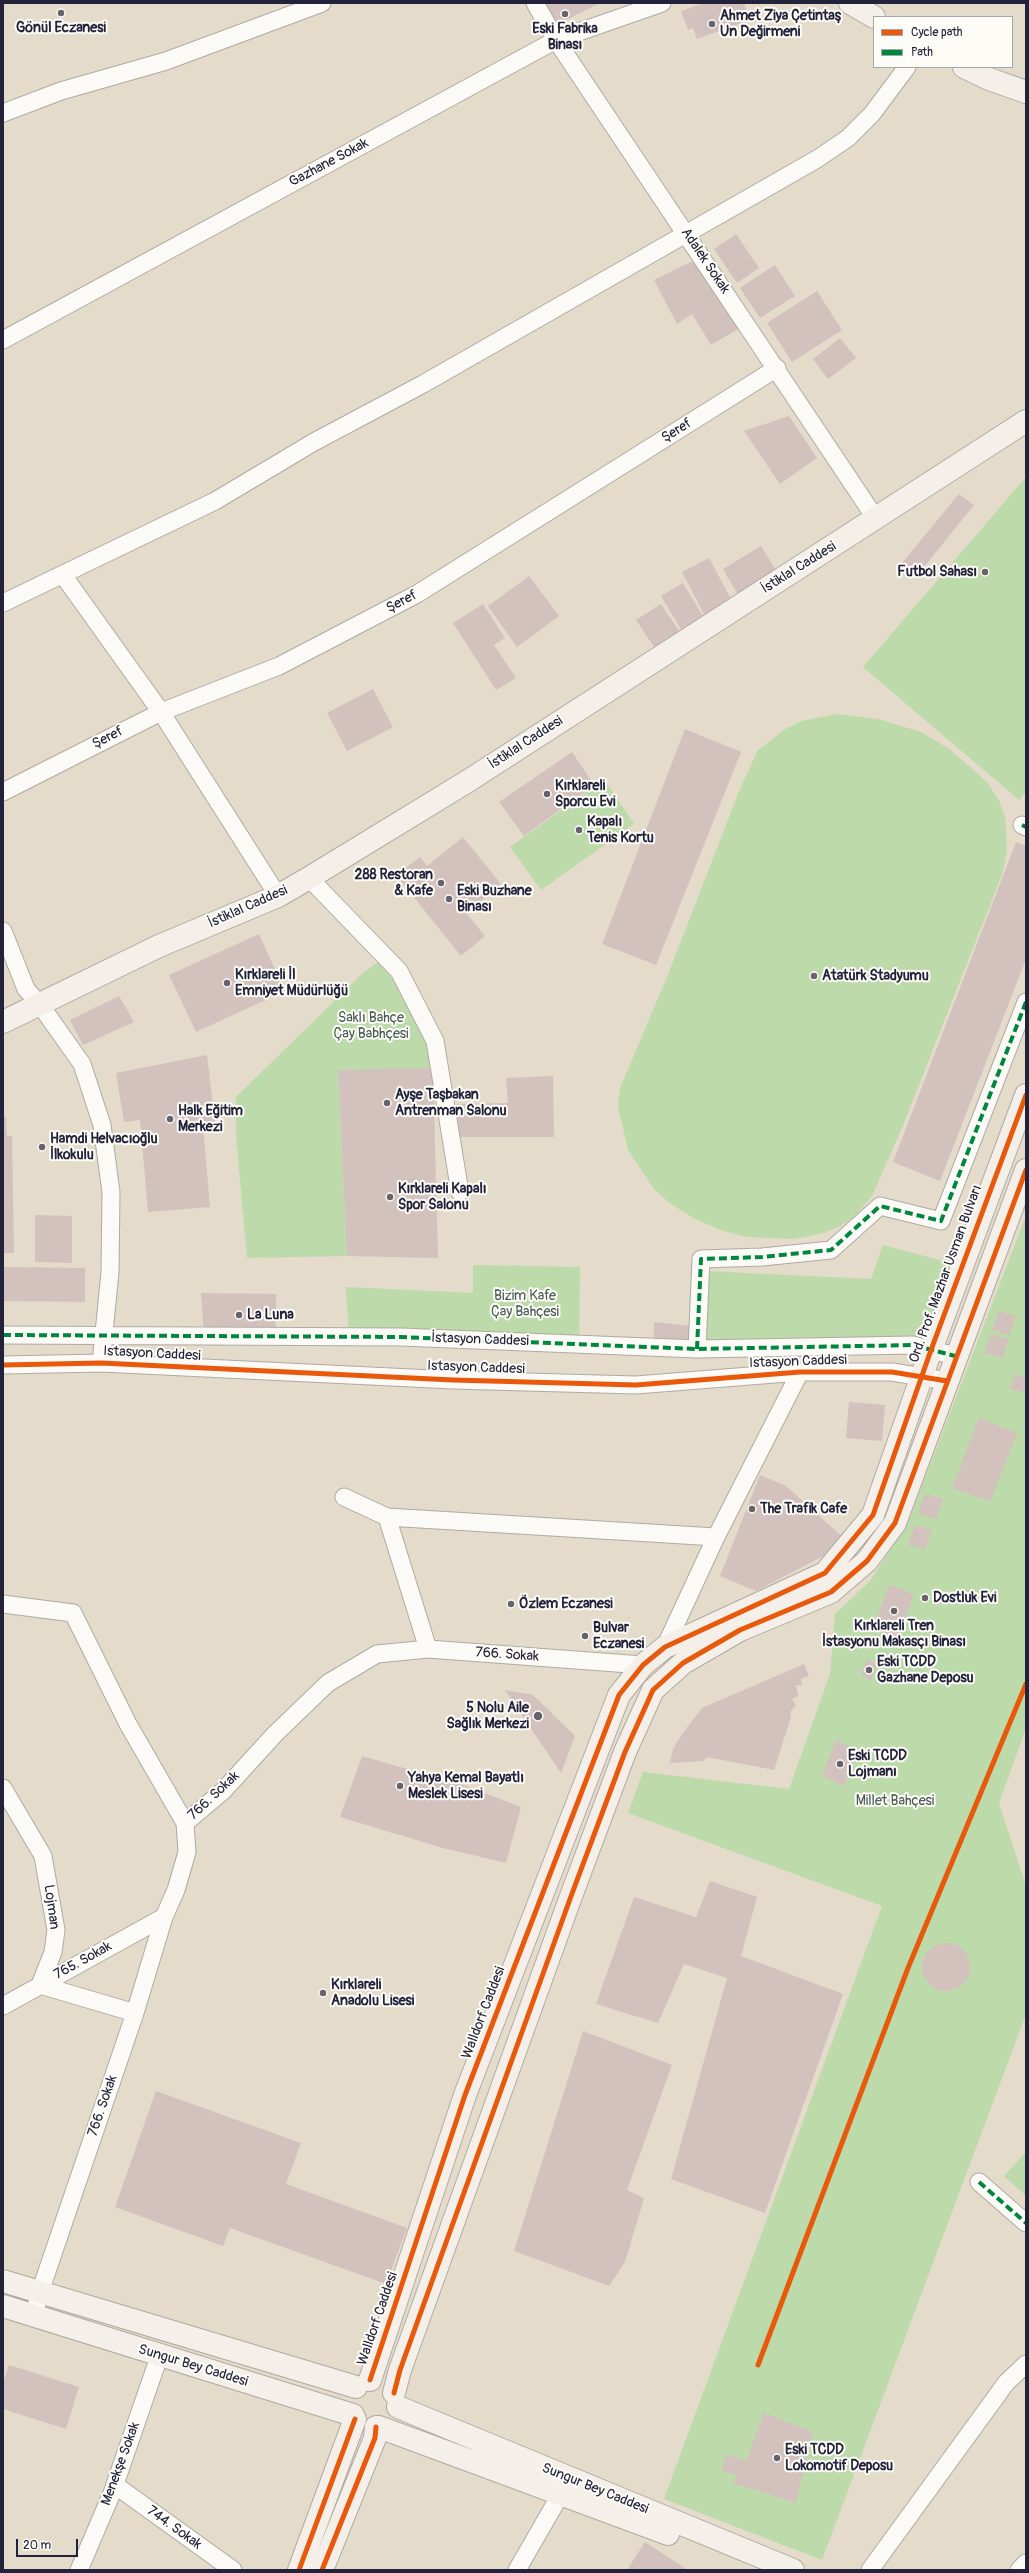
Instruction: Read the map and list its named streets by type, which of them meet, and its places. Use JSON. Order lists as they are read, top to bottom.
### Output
{
  "streets": {
    "main road": [
      "İstiklal Caddesi",
      "Ord. Prof. Mazhar Usman Bulvarı",
      "Walldorf Caddesi",
      "Sungur Bey Caddesi"
    ],
    "street": [
      "Gazhane Sokak",
      "Adalek Sokak",
      "Şeref",
      "İstasyon Caddesi",
      "Istasyon Caddesi",
      "766. Sokak",
      "Lojman",
      "765. Sokak",
      "Menekşe Sokak",
      "744. Sokak"
    ]
  },
  "crossings": [
    ["Gazhane Sokak", "Adalek Sokak"],
    ["Adalek Sokak", "Şeref"],
    ["Adalek Sokak", "İstiklal Caddesi"],
    ["Ord. Prof. Mazhar Usman Bulvarı", "İstasyon Caddesi"],
    ["Ord. Prof. Mazhar Usman Bulvarı", "Istasyon Caddesi"],
    ["Ord. Prof. Mazhar Usman Bulvarı", "766. Sokak"],
    ["Ord. Prof. Mazhar Usman Bulvarı", "Walldorf Caddesi"],
    ["766. Sokak", "765. Sokak"],
    ["766. Sokak", "Walldorf Caddesi"],
    ["766. Sokak", "Sungur Bey Caddesi"],
    ["Lojman", "765. Sokak"],
    ["Walldorf Caddesi", "Sungur Bey Caddesi"],
    ["Sungur Bey Caddesi", "Menekşe Sokak"],
    ["Menekşe Sokak", "744. Sokak"]
  ],
  "parks": ["Saklı Bahçe Çay Babhçesi", "Bizim Kafe Çay Bahçesi", "Millet Bahçesi"],
  "places": [
    "Gönül Eczanesi",
    "Eski Fabrika Binası",
    "Ahmet Ziya Çetintaş Un Değirmeni",
    "Futbol Sahası",
    "Kırklareli Sporcu Evi",
    "Kapalı Tenis Kortu",
    "288 Restoran & Kafe",
    "Eski Buzhane Binası",
    "Atatürk Stadyumu",
    "Kırklareli İl Emniyet Müdürlüğü",
    "Ayşe Taşbakan Antrenman Salonu",
    "Halk Eğitim Merkezi",
    "Hamdi Helvacıoğlu İlkokulu",
    "Kırklareli Kapalı Spor Salonu",
    "La Luna",
    "The Trafik Cafe",
    "Dostluk Evi",
    "Özlem Eczanesi",
    "Kırklareli Tren İstasyonu Makasçı Binası",
    "Bulvar Eczanesi",
    "Eski TCDD Gazhane Deposu",
    "5 Nolu Aile Sağlık Merkezi",
    "Eski TCDD Lojmanı",
    "Yahya Kemal Bayatlı Meslek Lisesi",
    "Kırklareli Anadolu Lisesi",
    "Eski TCDD Lokomotif Deposu"
  ],
  "legend": ["Cycle path", "Path"],
  "scale_bar": "20 m"
}
